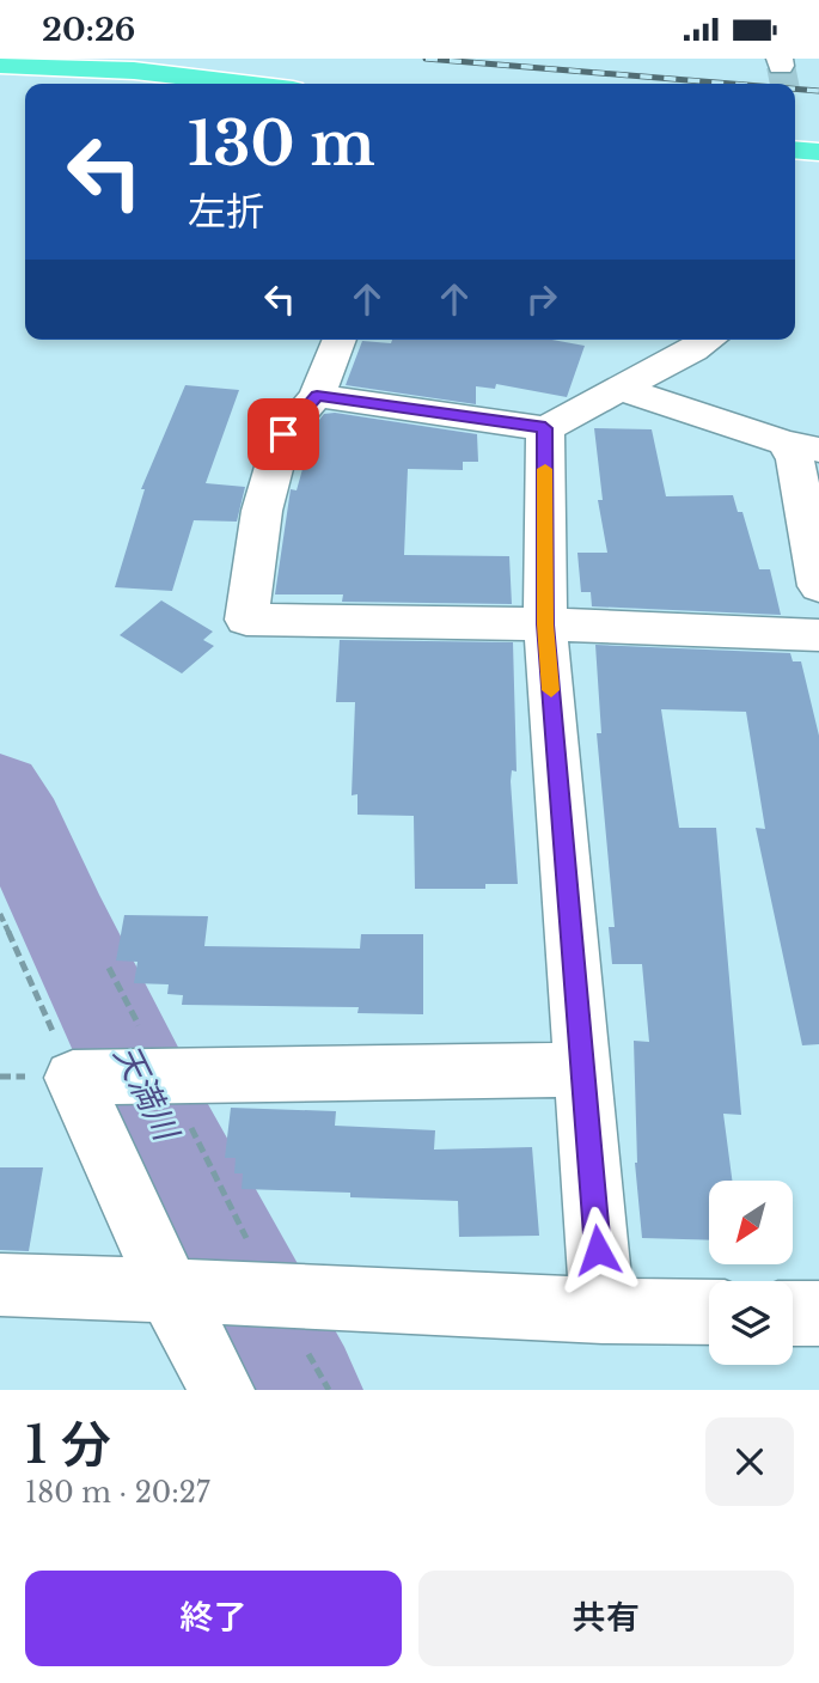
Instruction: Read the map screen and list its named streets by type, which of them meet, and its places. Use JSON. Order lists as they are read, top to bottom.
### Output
{
  "water": ["天満川"],
  "north": "bottom left",
  "page": {
    "status": "20:26",
    "turn": ["130 m", "左折"],
    "heading": ["1 分", "180 m · 20:27"],
    "buttons": ["終了", "共有"]
  }
}
